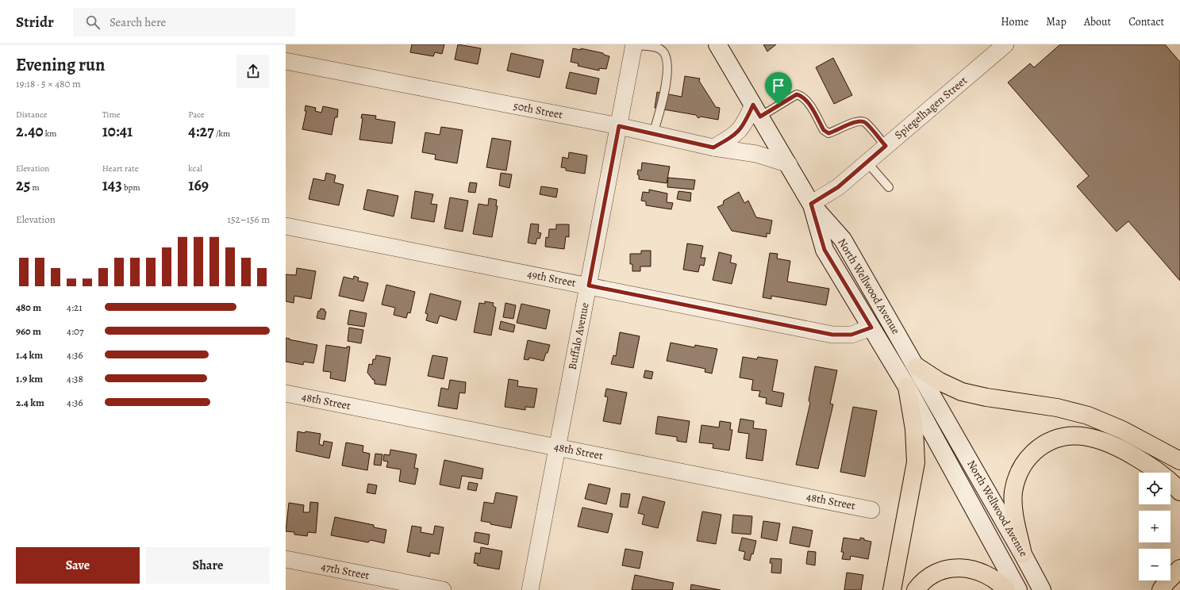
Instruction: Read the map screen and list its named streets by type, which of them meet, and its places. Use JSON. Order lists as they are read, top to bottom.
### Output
{
  "streets": {
    "main road": ["North Wellwood Avenue"],
    "street": [
      "Spiegelhagen Street",
      "50th Street",
      "49th Street",
      "Buffalo Avenue",
      "48th Street",
      "47th Street"
    ]
  },
  "crossings": [
    ["Spiegelhagen Street", "North Wellwood Avenue"],
    ["50th Street", "Buffalo Avenue"],
    ["49th Street", "North Wellwood Avenue"],
    ["49th Street", "Buffalo Avenue"],
    ["Buffalo Avenue", "48th Street"]
  ],
  "page": {
    "header": "Stridr",
    "search": "Search here",
    "nav": [
      "Home",
      "Map",
      "About",
      "Contact"
    ],
    "heading": ["Evening run", "19:18 · 5 × 480 m"],
    "stats": [
      ["Distance", "2.40 km"],
      ["Time", "10:41"],
      ["Pace", "4:27 /km"],
      ["Elevation", "25 m"],
      ["Heart rate", "143 bpm"],
      ["kcal", "169"]
    ],
    "chart": ["Elevation", "152–156 m"],
    "list": [
      {
        "name": "480 m",
        "note": "4:21"
      },
      {
        "name": "960 m",
        "note": "4:07"
      },
      {
        "name": "1.4 km",
        "note": "4:36"
      },
      {
        "name": "1.9 km",
        "note": "4:38"
      },
      {
        "name": "2.4 km",
        "note": "4:36"
      }
    ],
    "map_buttons": ["+", "−"],
    "buttons": ["Save", "Share"]
  }
}
